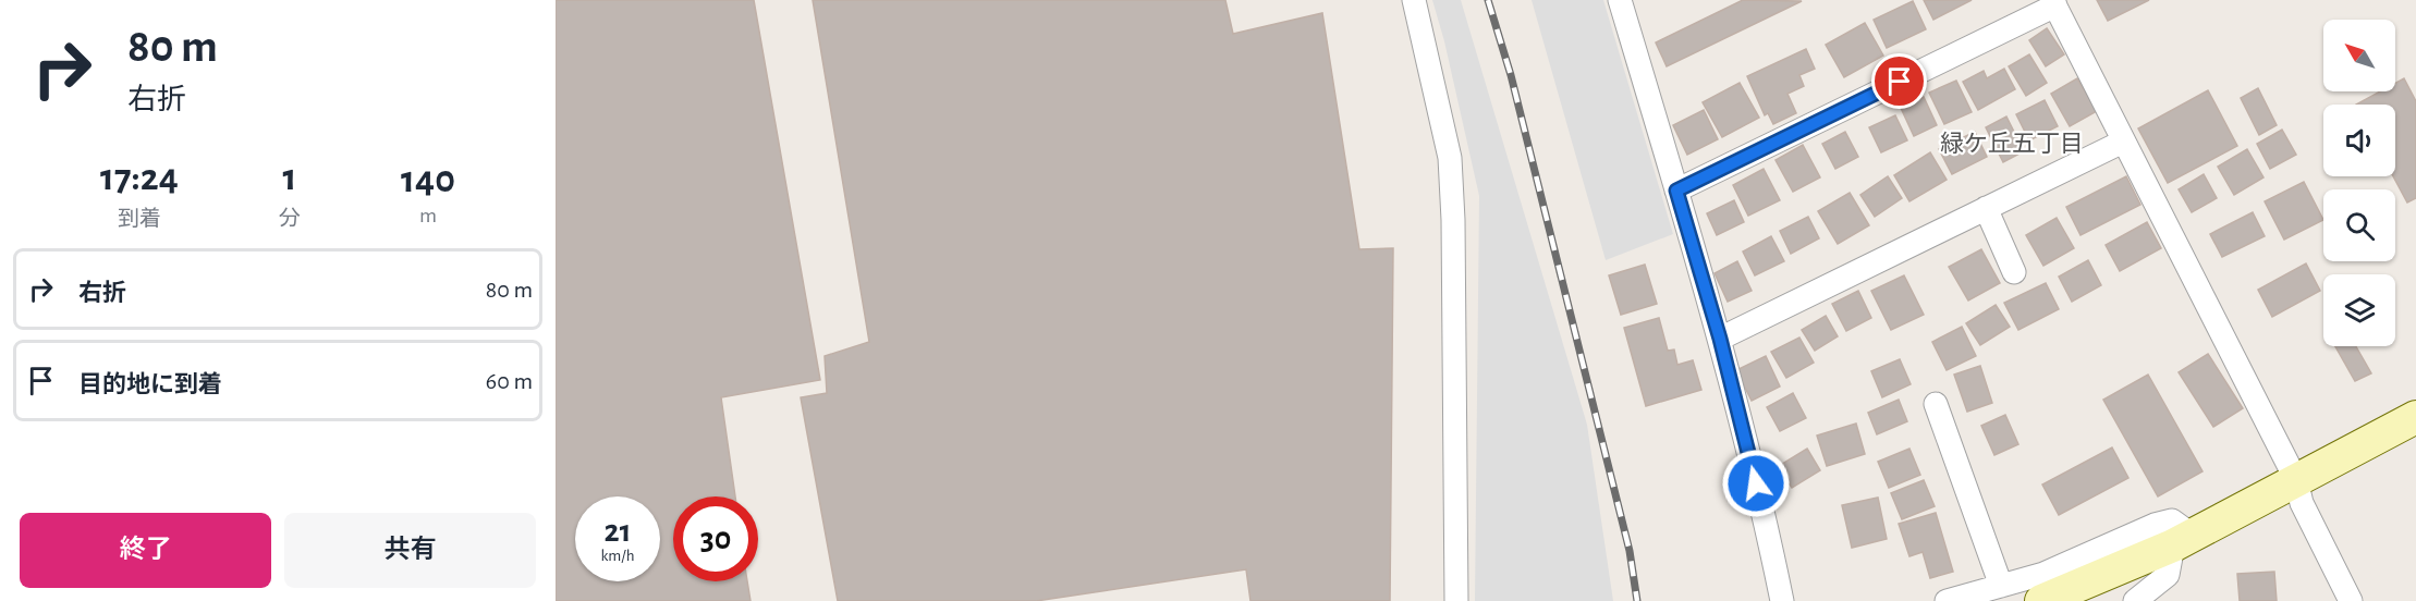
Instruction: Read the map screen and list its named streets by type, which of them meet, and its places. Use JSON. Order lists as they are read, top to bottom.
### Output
{
  "districts": ["緑ケ丘五丁目"],
  "north": "top left",
  "page": {
    "turn": ["80 m", "右折"],
    "eta": [
      "17:24",
      "到着",
      "1",
      "分",
      "140",
      "m"
    ],
    "list": [
      {
        "name": "右折",
        "value": "80 m"
      },
      {
        "name": "目的地に到着",
        "value": "60 m"
      }
    ],
    "speed": "21 km/h",
    "limit": "30",
    "buttons": ["終了", "共有"]
  }
}
